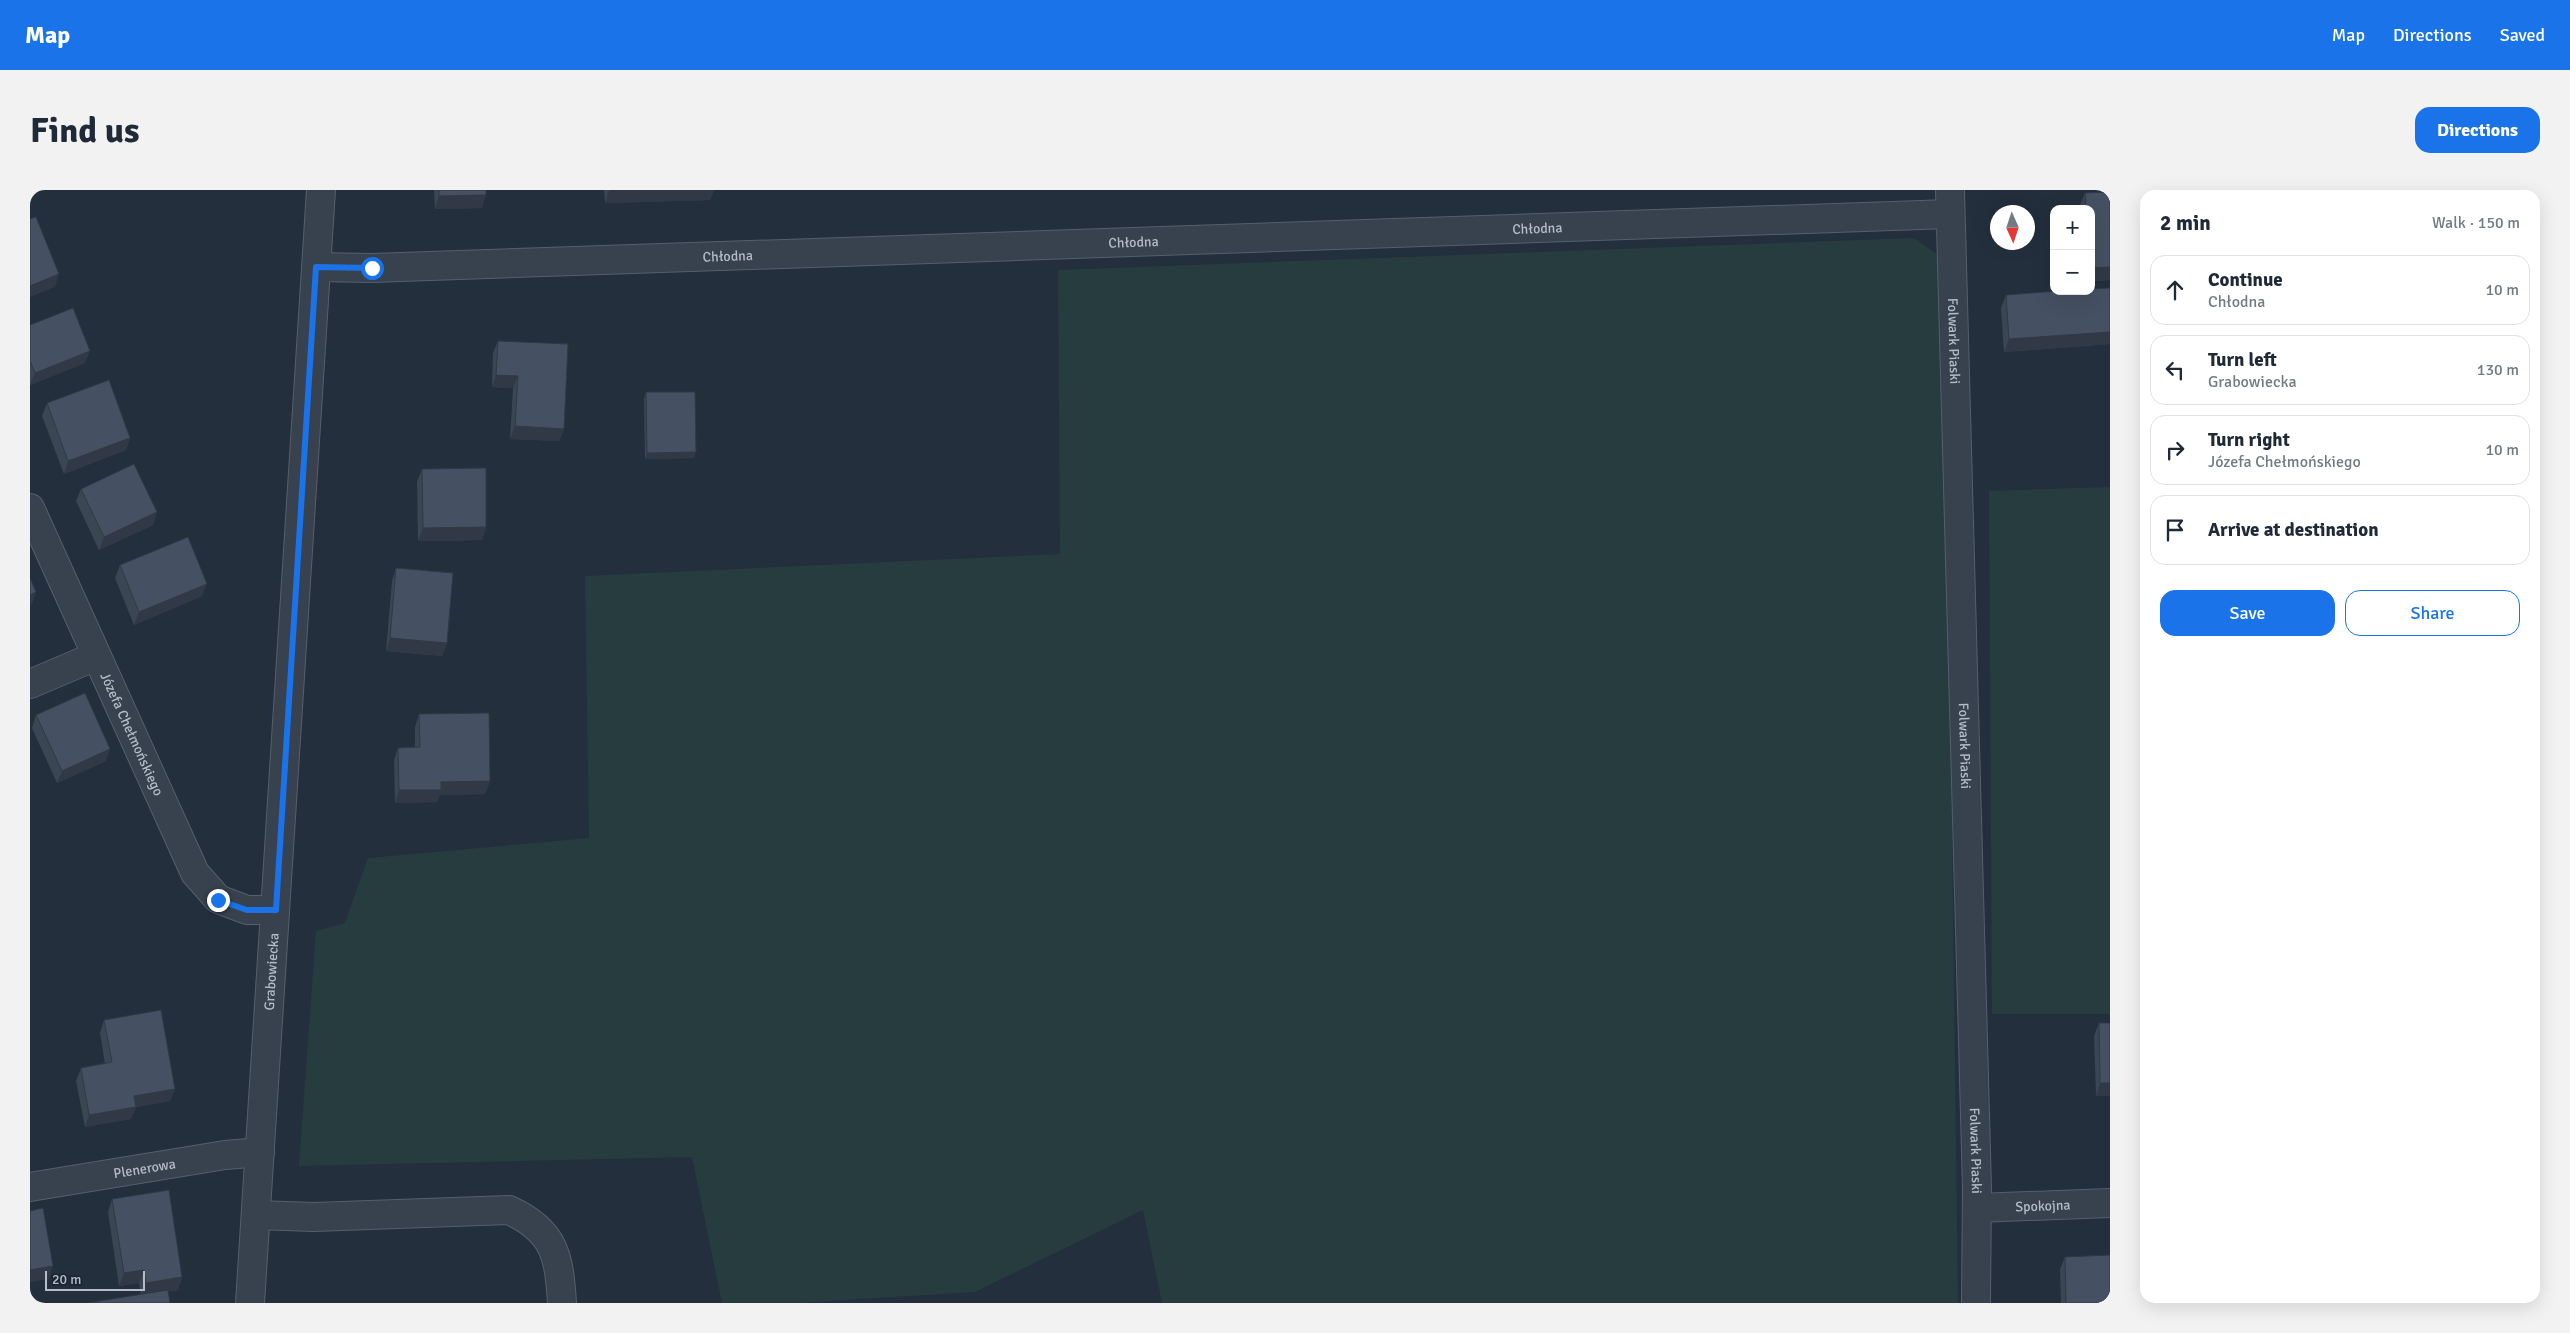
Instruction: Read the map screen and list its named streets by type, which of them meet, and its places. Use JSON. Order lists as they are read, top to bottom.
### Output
{
  "streets": {
    "street": [
      "Chłodna",
      "Folwark Piaski",
      "Józefa Chełmońskiego",
      "Grabowiecka",
      "Plenerowa",
      "Spokojna"
    ]
  },
  "crossings": [
    ["Chłodna", "Folwark Piaski"],
    ["Chłodna", "Grabowiecka"],
    ["Folwark Piaski", "Spokojna"],
    ["Józefa Chełmońskiego", "Grabowiecka"],
    ["Grabowiecka", "Plenerowa"]
  ],
  "scale_bar": "20 m",
  "north": "bottom",
  "page": {
    "header": "Map",
    "nav": ["Map", "Directions", "Saved"],
    "buttons": [
      "Directions",
      ["Save", "Share"]
    ],
    "title": "Find us",
    "heading": ["2 min", "Walk · 150 m"],
    "map_buttons": ["+", "−"],
    "list": [
      ["Continue", "Chłodna", "10 m"],
      ["Turn left", "Grabowiecka", "130 m"],
      ["Turn right", "Józefa Chełmońskiego", "10 m"],
      "Arrive at destination"
    ],
    "scale": "20 m"
  }
}
